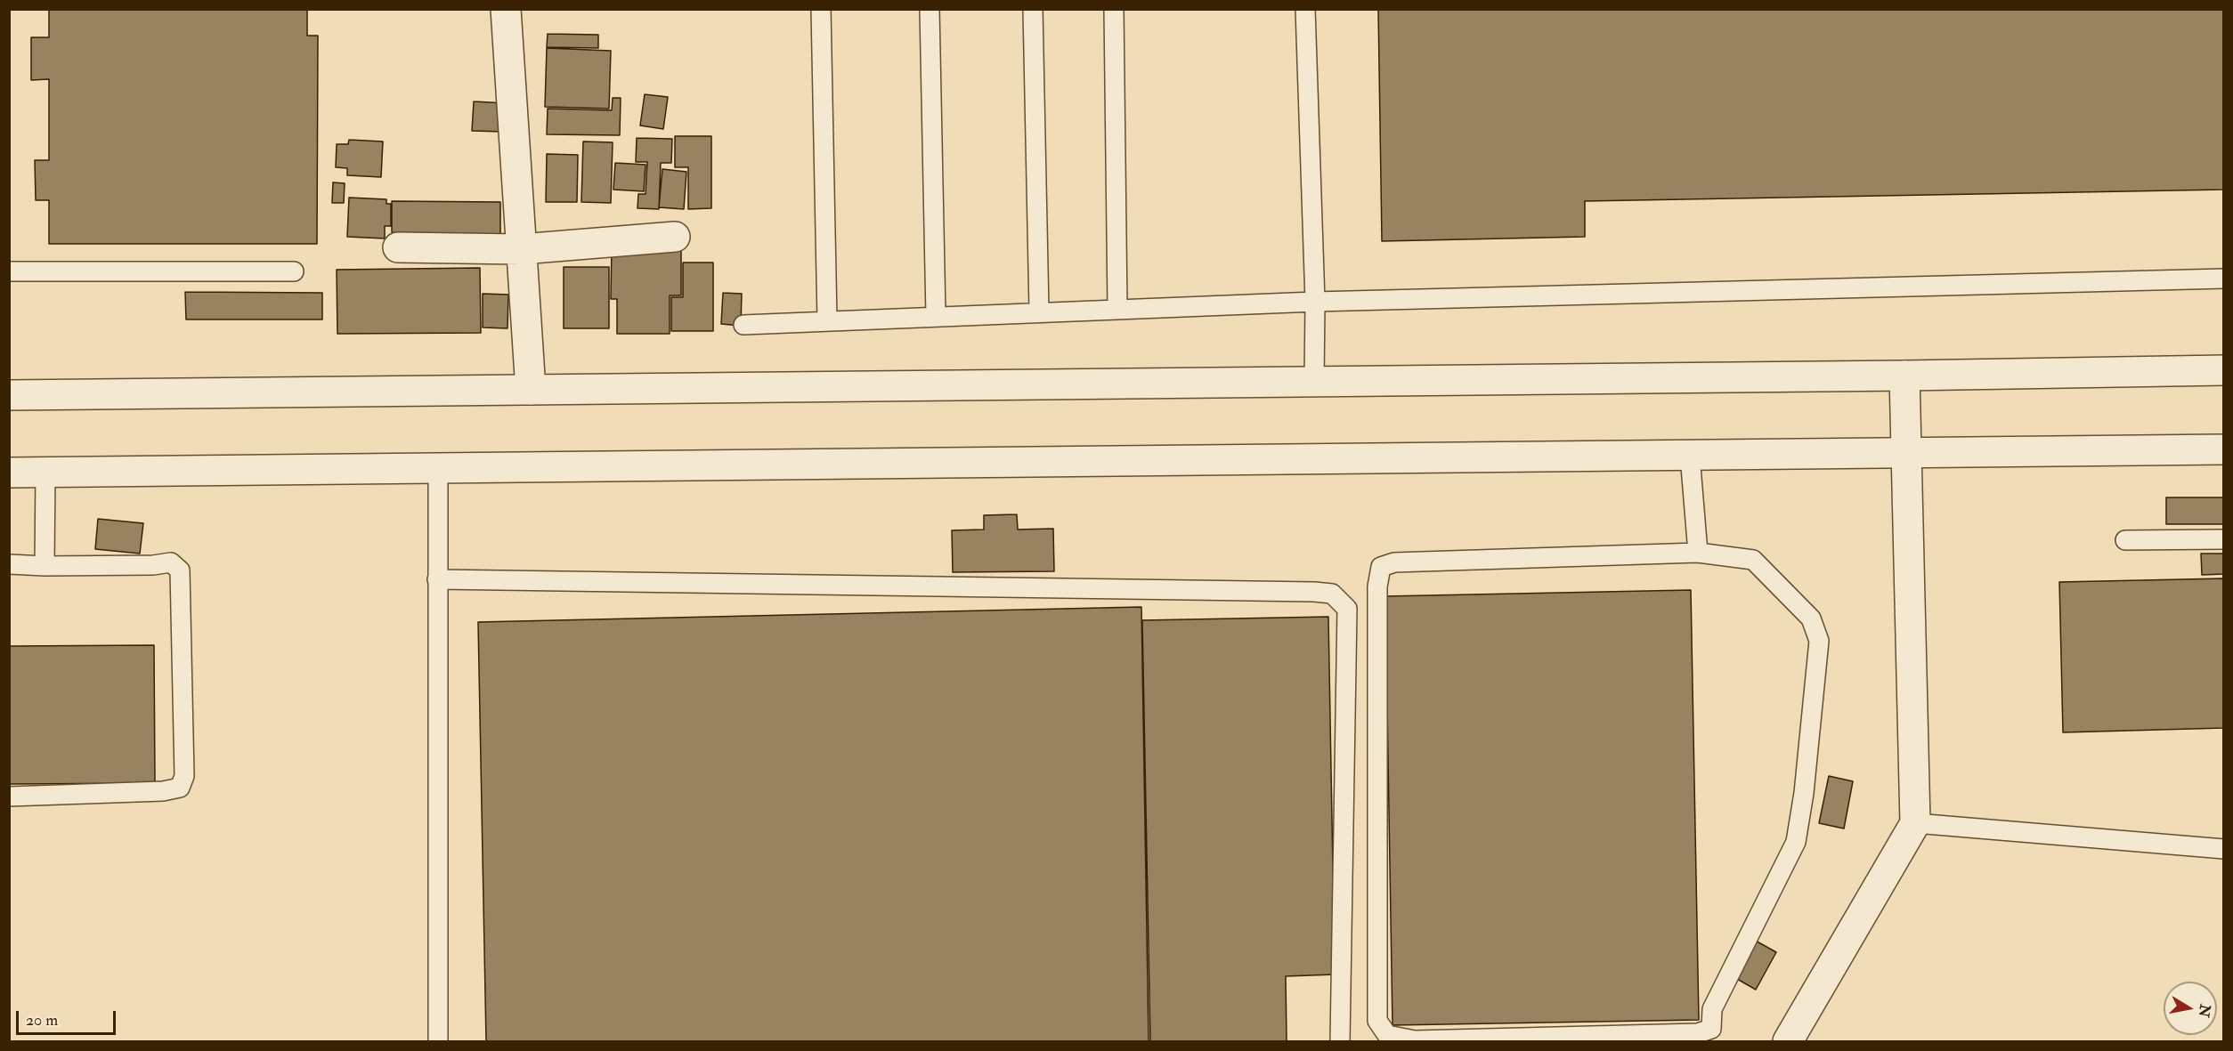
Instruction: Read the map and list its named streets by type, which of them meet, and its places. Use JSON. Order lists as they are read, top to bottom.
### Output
{
  "scale_bar": "20 m",
  "north": "right"
}
